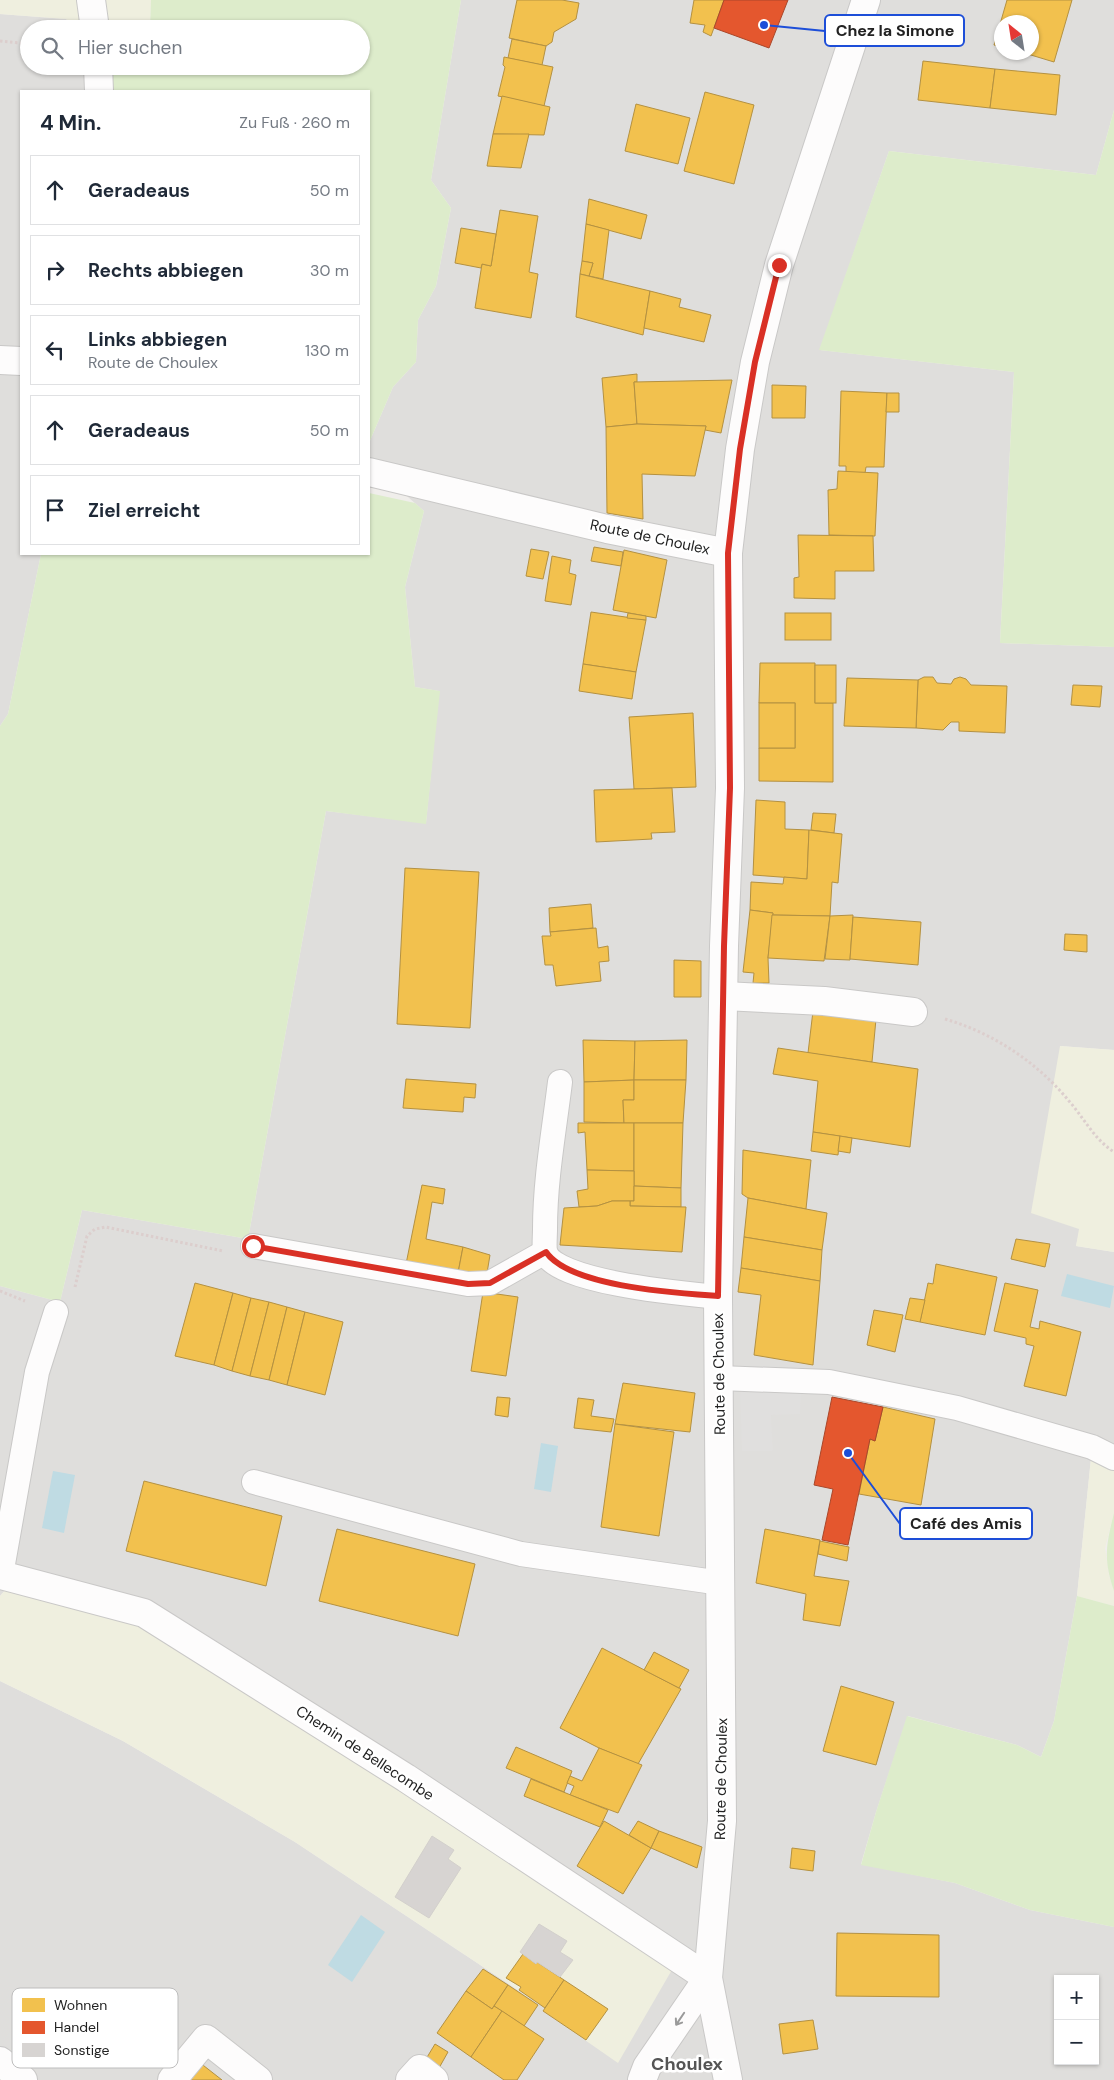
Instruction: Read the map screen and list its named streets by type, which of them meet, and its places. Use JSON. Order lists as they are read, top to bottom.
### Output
{
  "streets": {
    "street": ["Route de Choulex", "Chemin de Bellecombe"]
  },
  "crossings": [
    ["Route de Choulex", "Chemin de Bellecombe"]
  ],
  "districts": ["Choulex"],
  "places": ["Chez la Simone", "Café des Amis"],
  "legend": ["Wohnen", "Handel", "Sonstige"],
  "north": "top left",
  "page": {
    "search": "Hier suchen",
    "heading": ["4 Min.", "Zu Fuß · 260 m"],
    "list": [
      ["Geradeaus", "50 m"],
      ["Rechts abbiegen", "30 m"],
      ["Links abbiegen", "Route de Choulex", "130 m"],
      ["Geradeaus", "50 m"],
      "Ziel erreicht"
    ],
    "map_buttons": ["+", "−"]
  }
}
